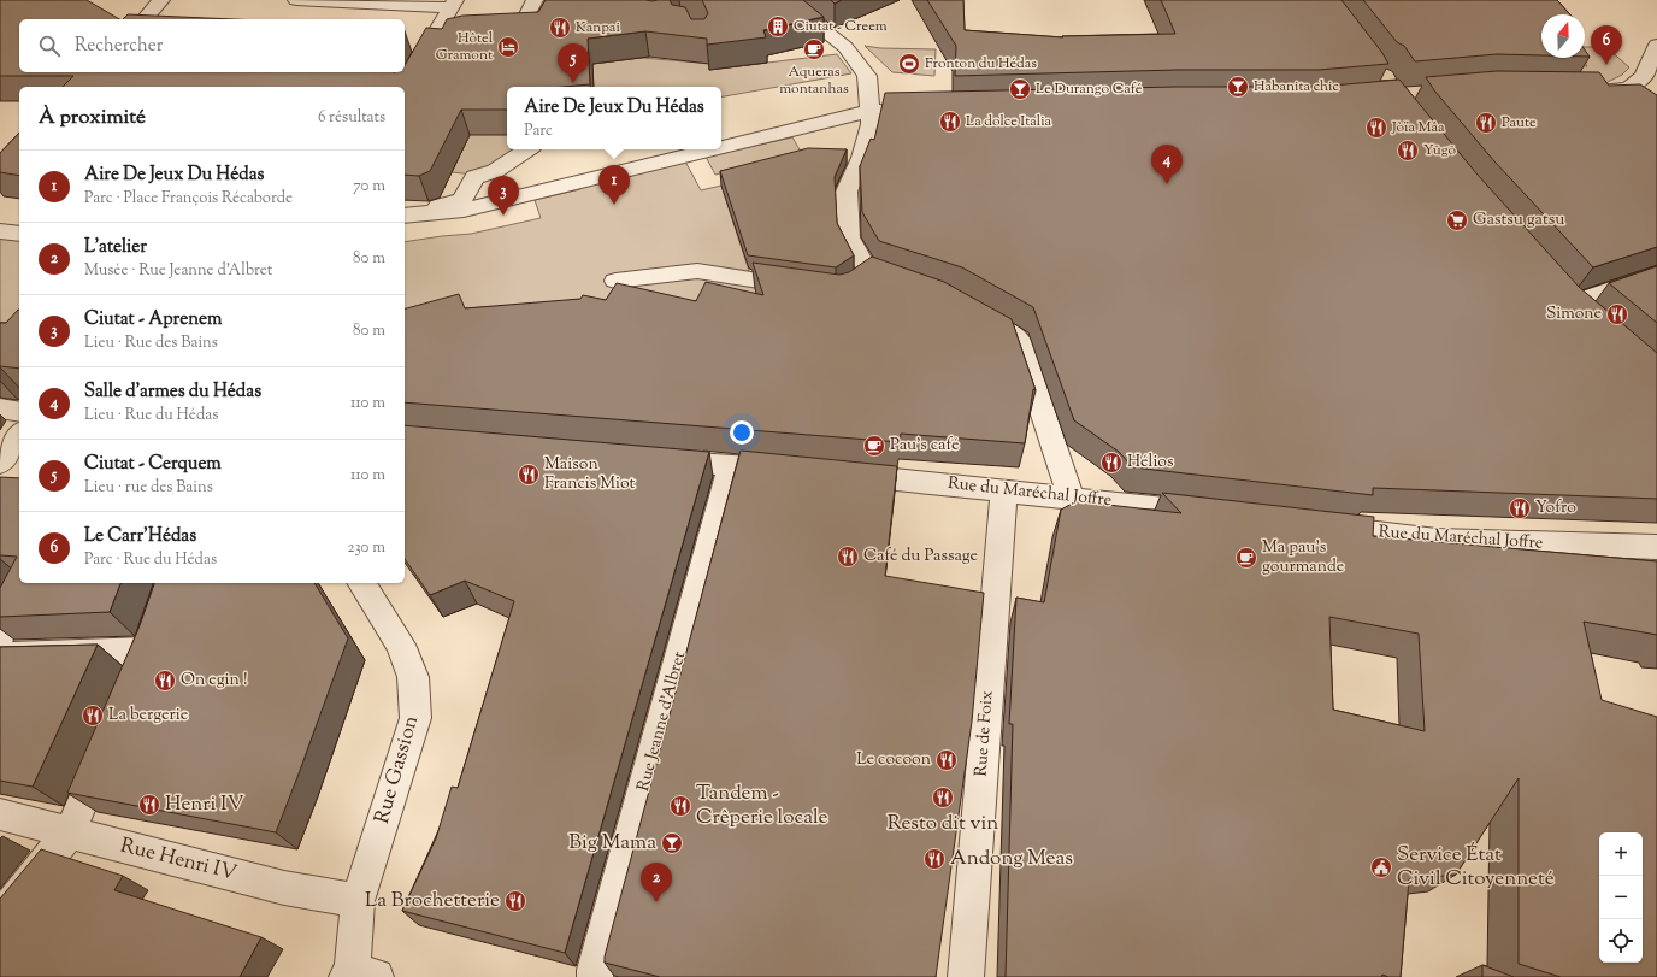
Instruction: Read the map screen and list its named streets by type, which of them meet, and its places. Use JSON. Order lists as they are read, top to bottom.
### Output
{
  "streets": {
    "street": [
      "Rue du Maréchal Joffre",
      "Rue Jeanne d'Albret",
      "Rue de Foix",
      "Rue Gassion",
      "Rue Henri IV"
    ]
  },
  "crossings": [
    ["Rue du Maréchal Joffre", "Rue de Foix"],
    ["Rue Gassion", "Rue Henri IV"]
  ],
  "places": {
    "building": ["Ciutat - Creem"],
    "restaurant": [
      "Kanpai",
      "La dolce Italia",
      "Paute",
      "Jòïa Mâa",
      "Yūgō",
      "Simone",
      "Hélios",
      "Maison Francis Miot",
      "Yofro",
      "Café du Passage",
      "On egin !",
      "La bergerie",
      "Le cocoon",
      "Resto dit vin",
      "Henri IV",
      "Tandem - Crêperie locale",
      "Andong Meas",
      "La Brochetterie"
    ],
    "hotel": ["Hôtel Gramont"],
    "cafe": ["Aqueras montanhas", "Pau's café", "Ma pau's gourmande"],
    "sports": ["Fronton du Hédas"],
    "bar": ["Habanita chic", "Le Durango Café", "Big Mama"],
    "supermarket": ["Gastsu gatsu"],
    "public building": ["Service État Civil Citoyenneté"]
  },
  "north": "top",
  "page": {
    "search": "Rechercher",
    "pins": [
      "6",
      "5",
      "4",
      "1",
      "3",
      "2"
    ],
    "popup": ["Aire De Jeux Du Hédas", "Parc"],
    "heading": ["À proximité", "6 résultats"],
    "list": [
      {
        "mark": "1",
        "name": "Aire De Jeux Du Hédas",
        "note": "Parc · Place François Récaborde",
        "value": "70 m"
      },
      {
        "mark": "2",
        "name": "L'atelier",
        "note": "Musée · Rue Jeanne d'Albret",
        "value": "80 m"
      },
      {
        "mark": "3",
        "name": "Ciutat - Aprenem",
        "note": "Lieu · Rue des Bains",
        "value": "80 m"
      },
      {
        "mark": "4",
        "name": "Salle d'armes du Hédas",
        "note": "Lieu · Rue du Hédas",
        "value": "110 m"
      },
      {
        "mark": "5",
        "name": "Ciutat - Cerquem",
        "note": "Lieu · rue des Bains",
        "value": "110 m"
      },
      {
        "mark": "6",
        "name": "Le Carr'Hédas",
        "note": "Parc · Rue du Hédas",
        "value": "230 m"
      }
    ],
    "map_buttons": ["+", "−"]
  }
}
